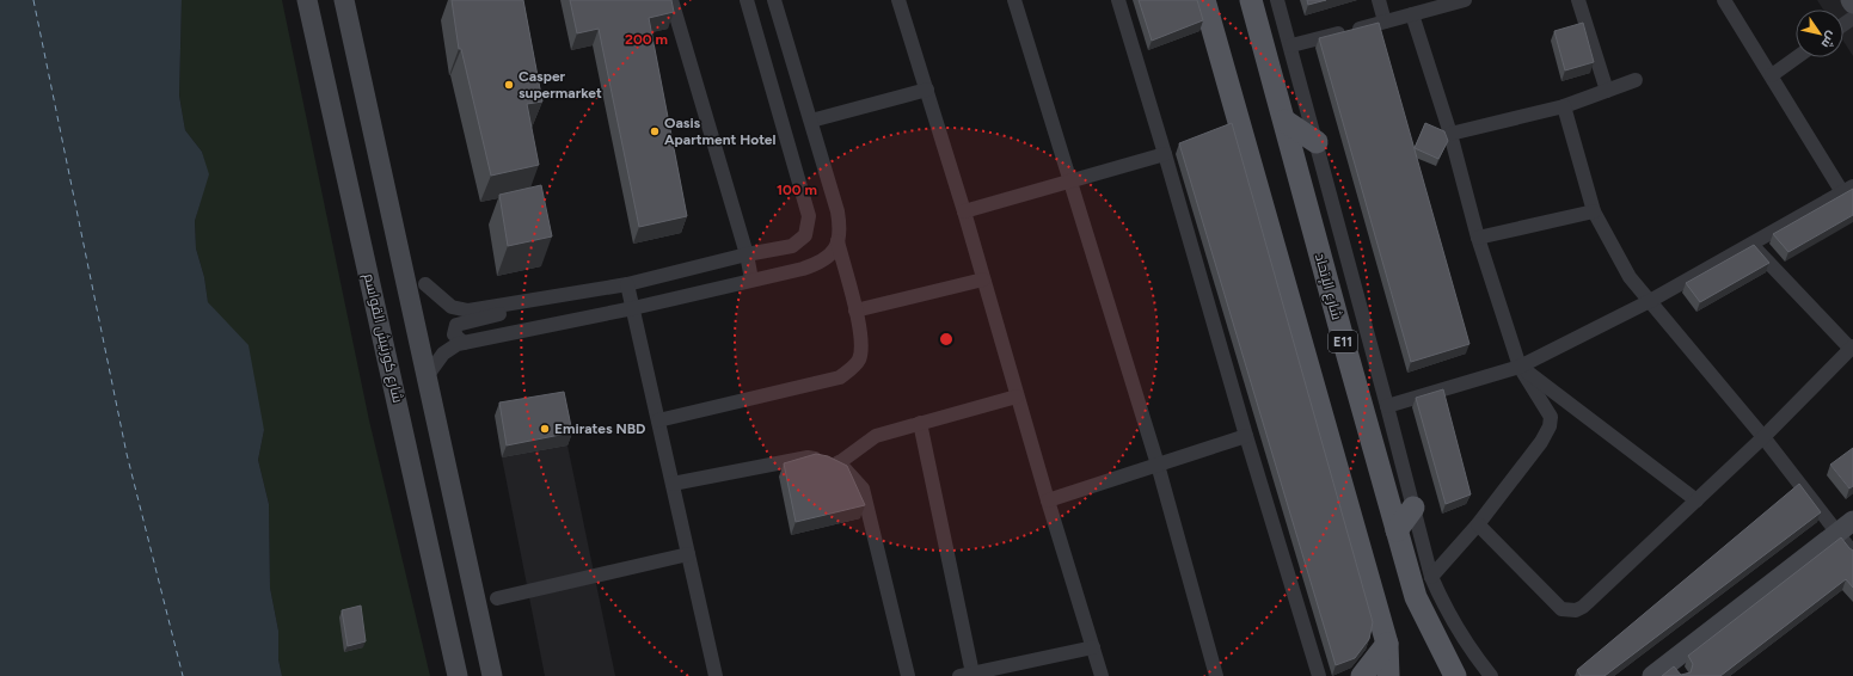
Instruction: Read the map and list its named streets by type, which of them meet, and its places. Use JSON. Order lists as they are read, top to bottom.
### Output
{
  "streets": {
    "main road": ["شارع الإتحاد", "شارع كورنيش القواسم", "E11"]
  },
  "places": ["Casper supermarket", "Oasis Apartment Hotel", "Emirates NBD"],
  "north": "bottom right",
  "rings": ["200 m", "100 m"]
}
